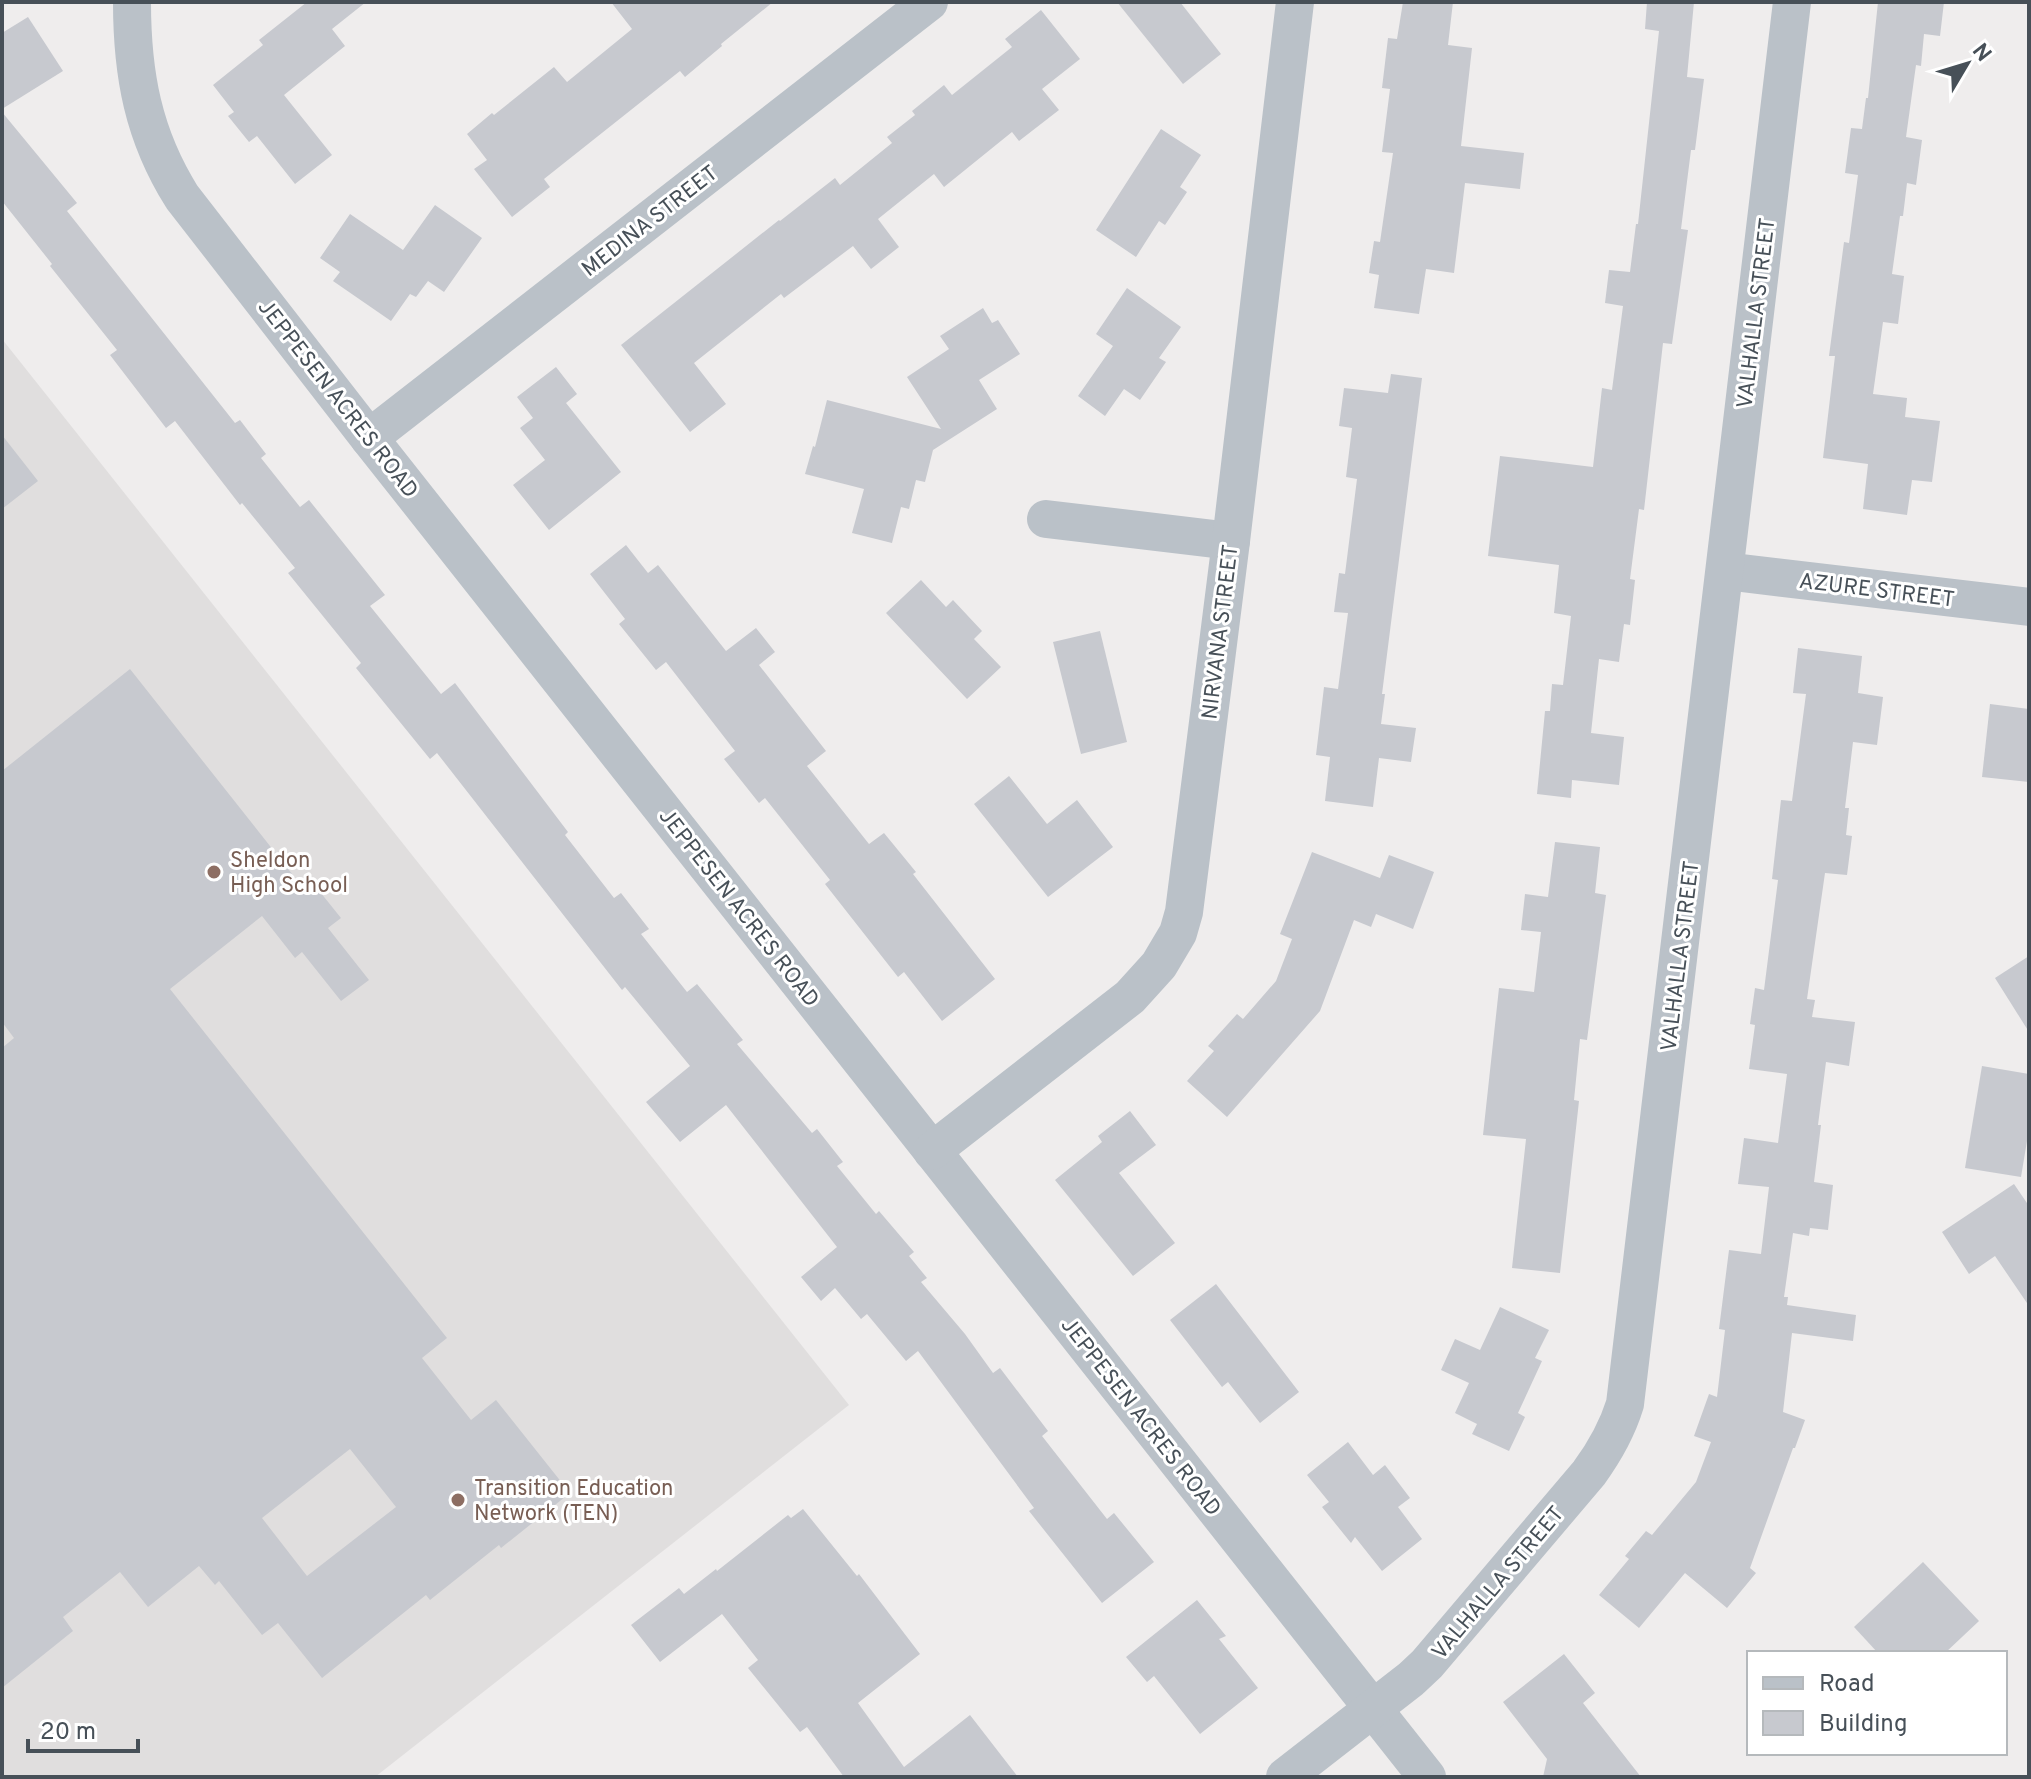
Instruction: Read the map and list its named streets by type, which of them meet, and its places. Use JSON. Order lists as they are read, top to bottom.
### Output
{
  "streets": {
    "street": [
      "MEDINA STREET",
      "VALHALLA STREET",
      "JEPPESEN ACRES ROAD",
      "AZURE STREET",
      "NIRVANA STREET"
    ]
  },
  "crossings": [
    ["MEDINA STREET", "JEPPESEN ACRES ROAD"],
    ["VALHALLA STREET", "JEPPESEN ACRES ROAD"],
    ["VALHALLA STREET", "AZURE STREET"],
    ["JEPPESEN ACRES ROAD", "NIRVANA STREET"]
  ],
  "places": ["Sheldon High School", "Transition Education Network (TEN)"],
  "legend": ["Road", "Building"],
  "scale_bar": "20 m",
  "north": "top right"
}
